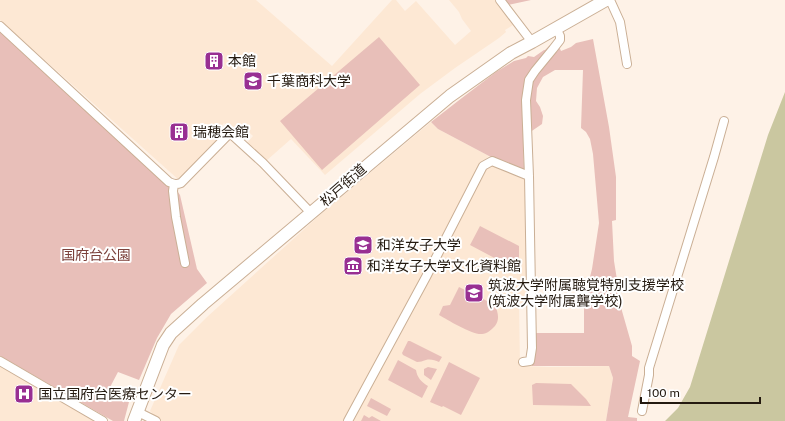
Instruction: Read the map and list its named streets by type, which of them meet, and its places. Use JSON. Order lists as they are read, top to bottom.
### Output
{
  "streets": {
    "main road": ["松戸街道"]
  },
  "parks": ["国府台公園"],
  "places": {
    "building": ["本館", "瑞穂会館"],
    "school or university": ["千葉商科大学", "和洋女子大学", "筑波大学附属聴覚特別支援学校 (筑波大学附属聾学校)"],
    "museum": ["和洋女子大学文化資料館"],
    "hospital": ["国立国府台医療センター"]
  },
  "scale_bar": "100 m"
}
